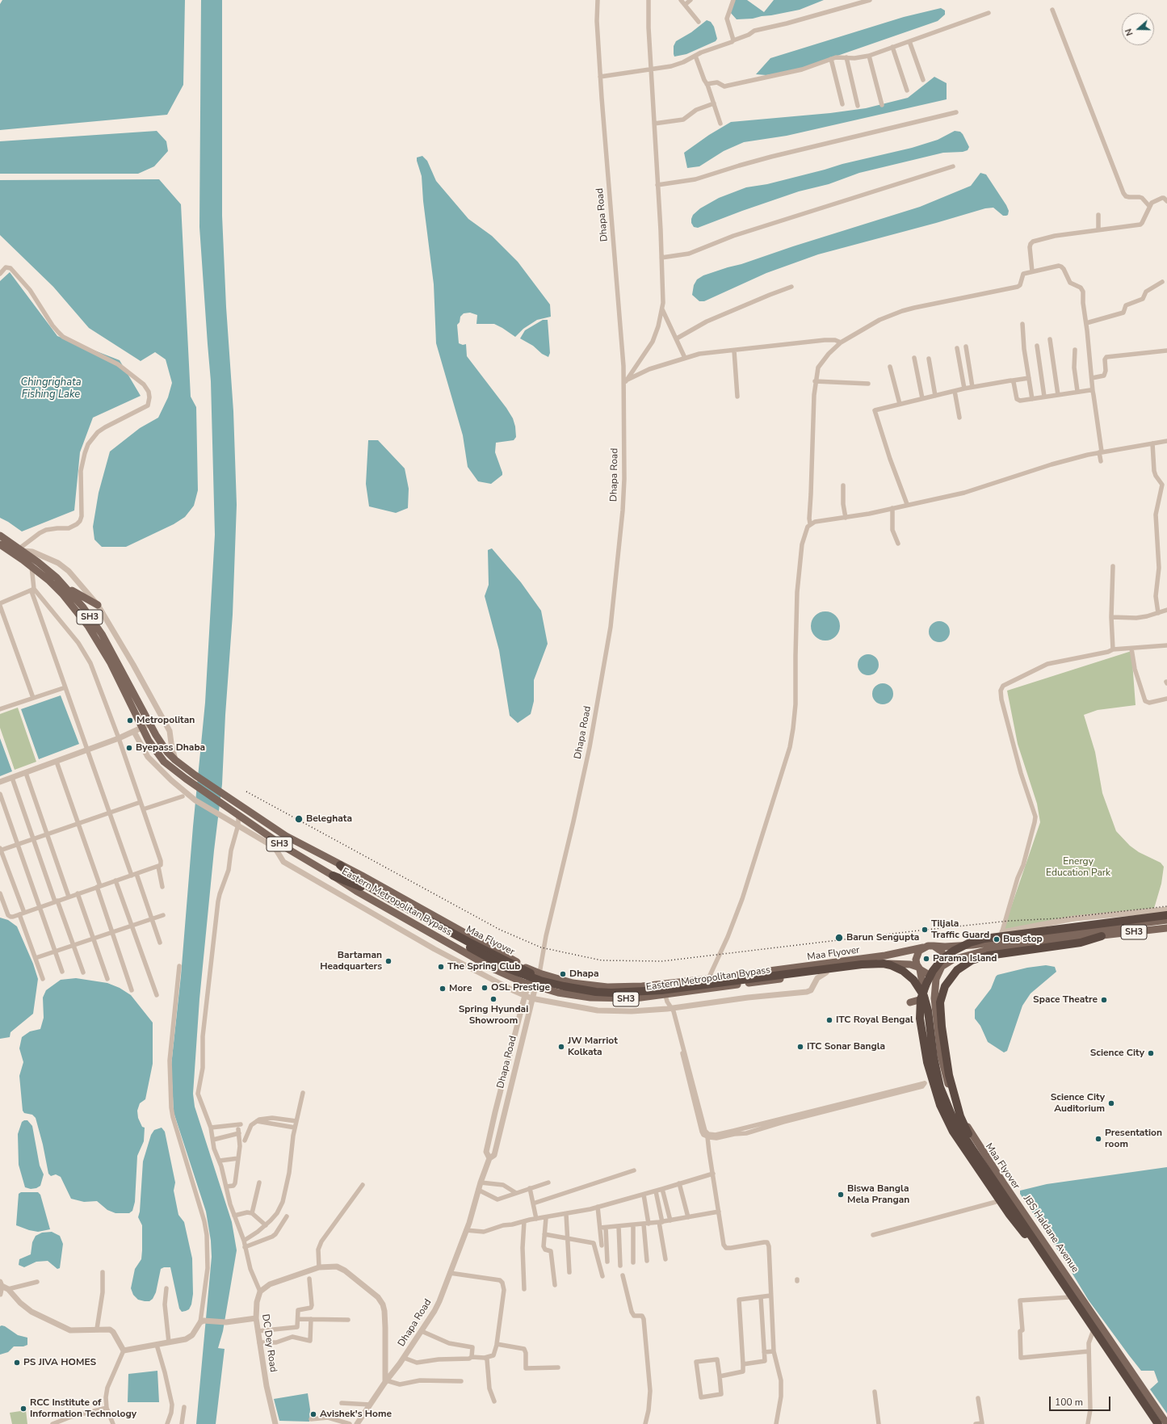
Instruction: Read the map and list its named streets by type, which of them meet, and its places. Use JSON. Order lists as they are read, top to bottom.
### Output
{
  "streets": {
    "highway": ["Maa Flyover"],
    "main road": ["SH3", "Eastern Metropolitan Bypass", "JBS Haldane Avenue"],
    "street": ["Dhapa Road", "DC Dey Road"]
  },
  "crossings": [
    ["Dhapa Road", "SH3"],
    ["Dhapa Road", "Eastern Metropolitan Bypass"],
    ["SH3", "Eastern Metropolitan Bypass"],
    ["SH3", "JBS Haldane Avenue"],
    ["Eastern Metropolitan Bypass", "Maa Flyover"],
    ["Eastern Metropolitan Bypass", "JBS Haldane Avenue"],
    ["Maa Flyover", "JBS Haldane Avenue"]
  ],
  "water": ["Chingrighata Fishing Lake"],
  "parks": ["Energy Education Park"],
  "places": [
    "Metropolitan",
    "Byepass Dhaba",
    "Beleghata",
    "Tiljala Traffic Guard",
    "Barun Sengupta",
    "Bus stop",
    "Parama Island",
    "Bartaman Headquarters",
    "The Spring Club",
    "Dhapa",
    "OSL Prestige",
    "More",
    "Spring Hyundai Showroom",
    "Space Theatre",
    "ITC Royal Bengal",
    "JW Marriot Kolkata",
    "ITC Sonar Bangla",
    "Science City",
    "Science City Auditorium",
    "Presentation room",
    "Biswa Bangla Mela Prangan",
    "PS JIVA HOMES",
    "RCC Institute of Information Technology",
    "Avishek's Home"
  ],
  "scale_bar": "100 m",
  "north": "left"
}
